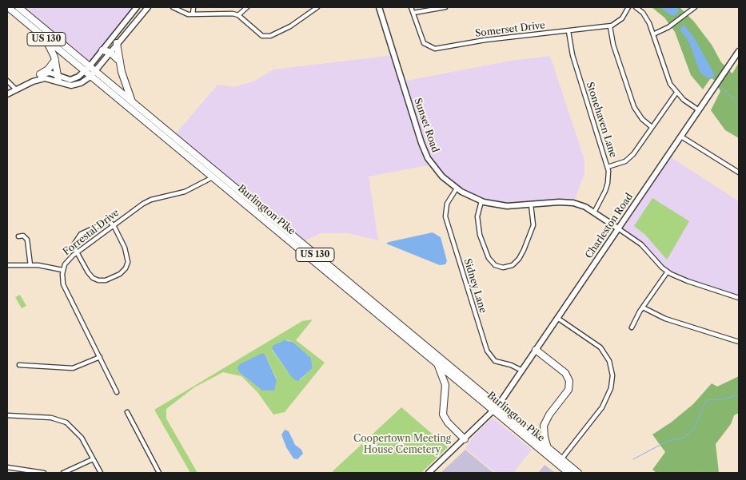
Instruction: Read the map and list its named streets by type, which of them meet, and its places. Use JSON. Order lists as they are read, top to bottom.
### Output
{
  "streets": {
    "highway": ["US 130", "Burlington Pike"],
    "street": [
      "Somerset Drive",
      "Stonehaven Lane",
      "Sunset Road",
      "Charleston Road",
      "Forrestal Drive",
      "Sidney Lane"
    ]
  },
  "crossings": [
    ["Somerset Drive", "Stonehaven Lane"],
    ["Stonehaven Lane", "Sunset Road"],
    ["Sunset Road", "Charleston Road"],
    ["Sunset Road", "Sidney Lane"],
    ["Burlington Pike", "Charleston Road"],
    ["Burlington Pike", "Forrestal Drive"],
    ["Charleston Road", "Sidney Lane"]
  ],
  "parks": ["Coopertown Meeting House Cemetery"]
}
